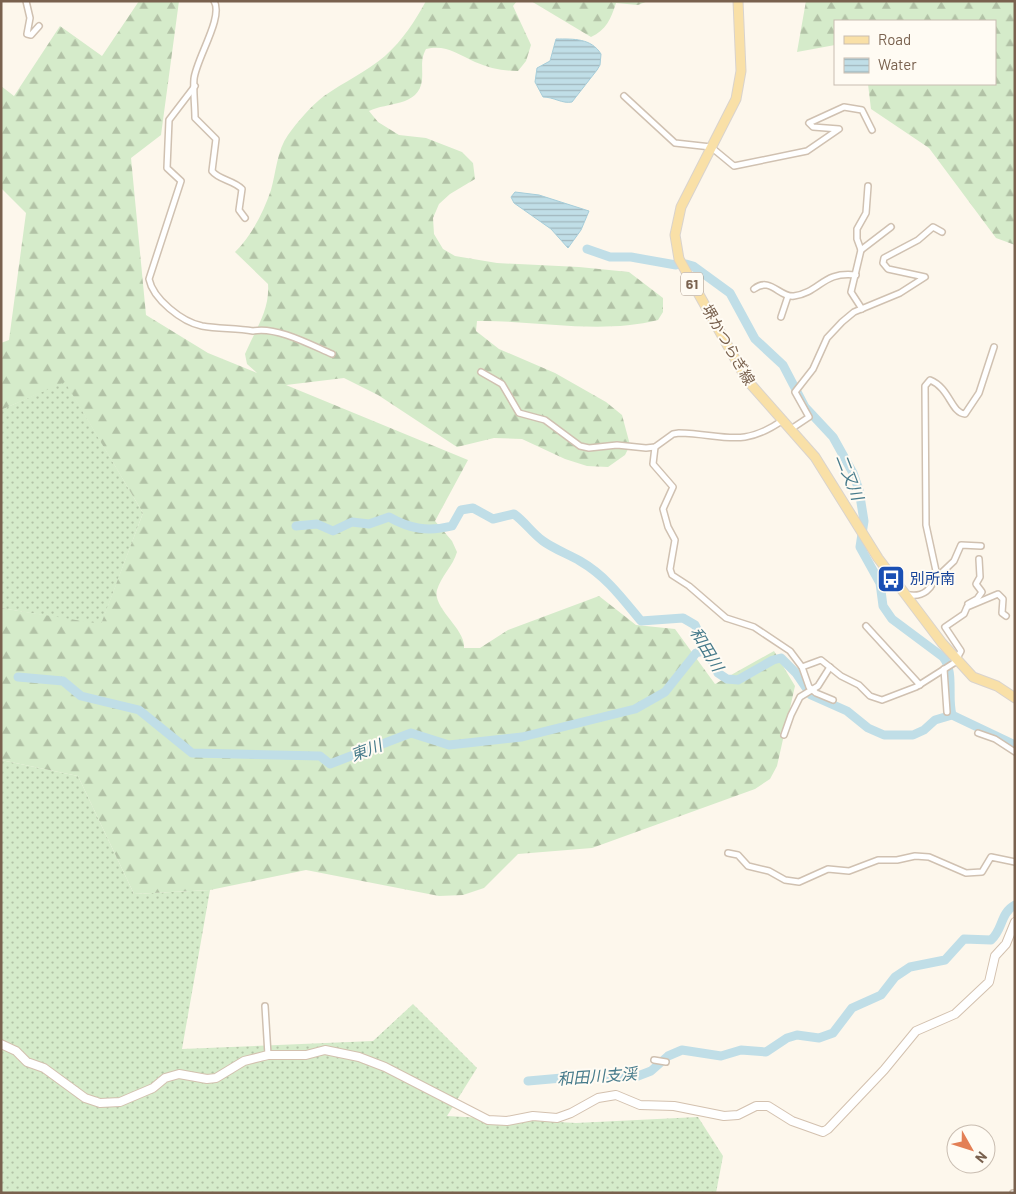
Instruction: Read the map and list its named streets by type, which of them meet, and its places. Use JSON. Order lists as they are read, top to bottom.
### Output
{
  "streets": {
    "main road": ["61", "堺かつらぎ線"]
  },
  "water": [
    "二又川",
    "和田川",
    "東川",
    "和田川支渓"
  ],
  "places": {
    "bus stop": ["別所南"]
  },
  "legend": ["Road", "Water"],
  "north": "bottom right"
}
